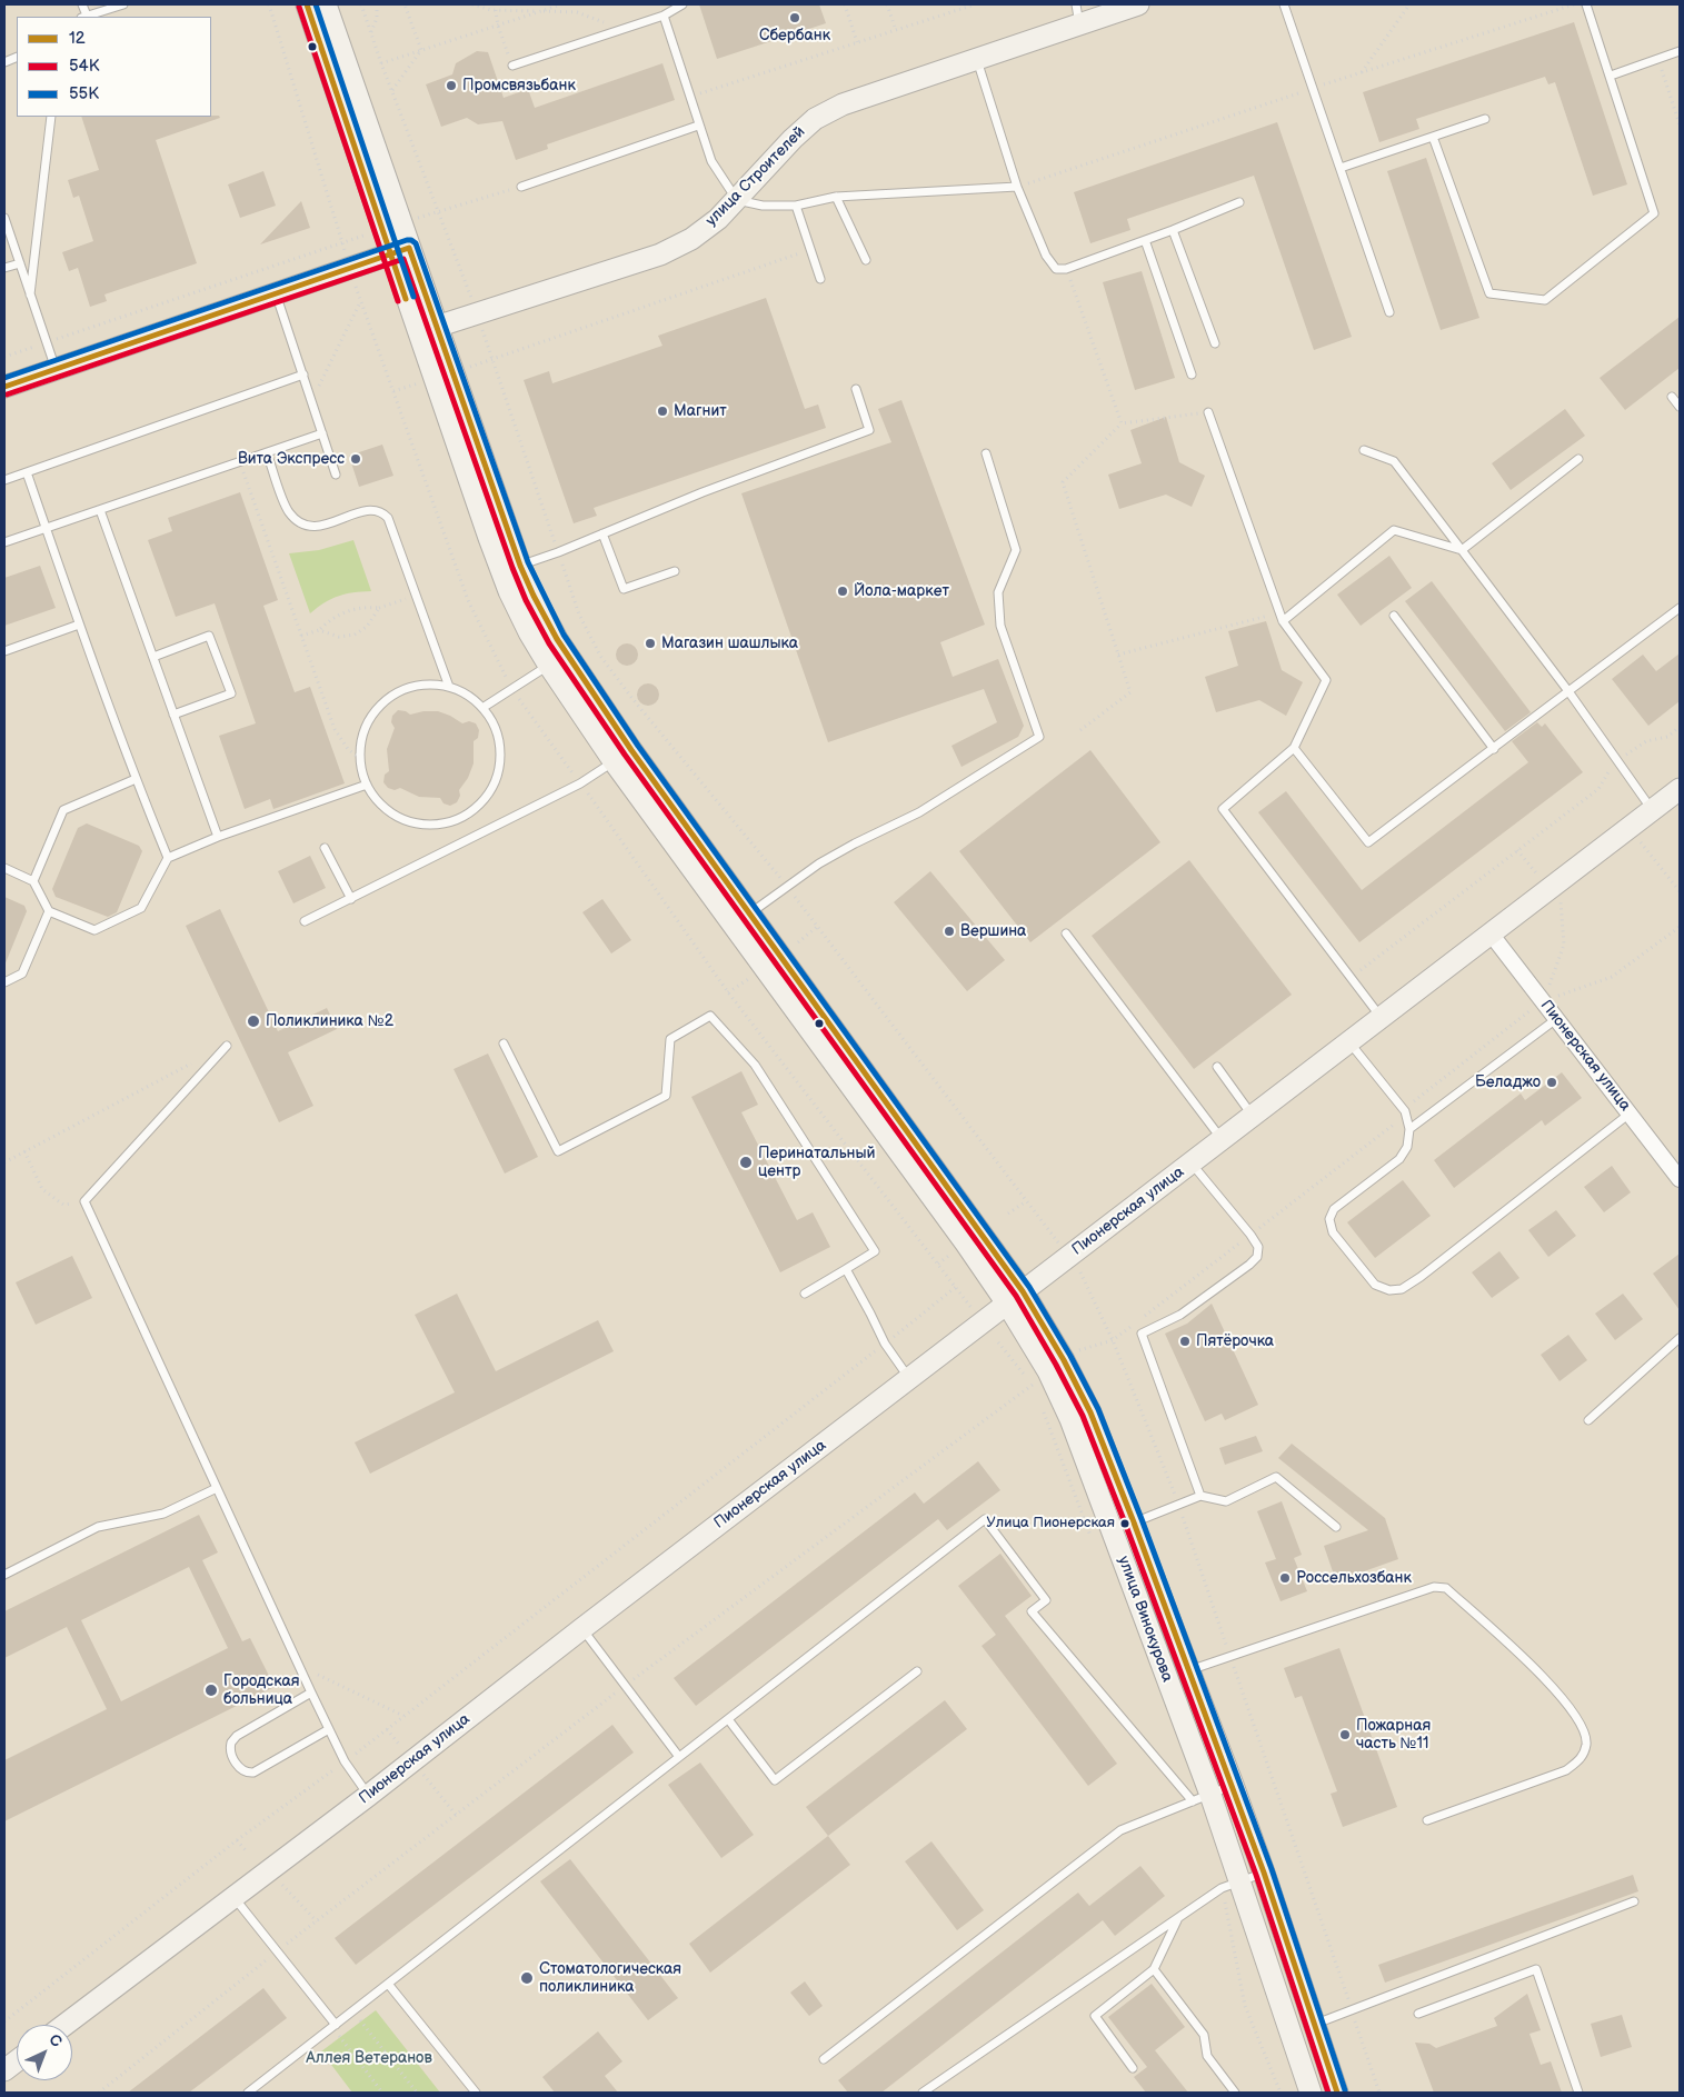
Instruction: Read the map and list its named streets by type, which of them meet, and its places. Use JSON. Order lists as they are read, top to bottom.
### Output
{
  "streets": {
    "main road": ["улица Строителей", "Пионерская улица", "улица Винокурова"]
  },
  "crossings": [
    ["улица Строителей", "улица Винокурова"],
    ["Пионерская улица", "улица Винокурова"]
  ],
  "parks": ["Аллея Ветеранов"],
  "places": [
    "Сбербанк",
    "Промсвязьбанк",
    "Магнит",
    "Вита Экспресс",
    "Йола-маркет",
    "Магазин шашлыка",
    "Вершина",
    "Поликлиника №2",
    "Беладжо",
    "Перинатальный центр",
    "Пятёрочка",
    "Улица Пионерская",
    "Россельхозбанк",
    "Городская больница",
    "Пожарная часть №11",
    "Cтоматологическая поликлиника"
  ],
  "lines": ["transit line 12", "transit line 55К", "transit line 54К"],
  "legend": ["12", "54К", "55К"],
  "north": "top right"
}
